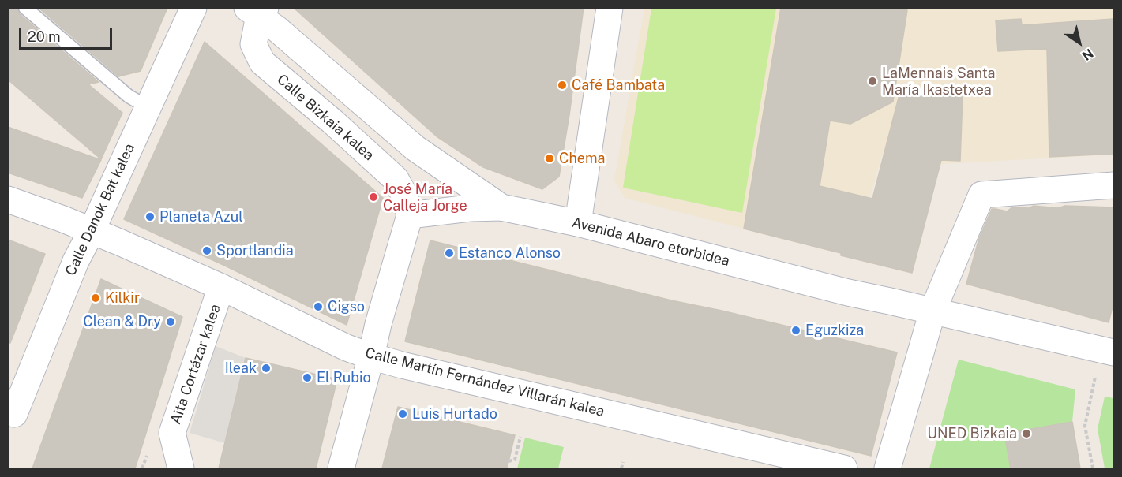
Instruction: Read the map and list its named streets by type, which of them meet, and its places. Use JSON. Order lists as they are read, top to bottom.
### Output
{
  "streets": {
    "street": [
      "Calle Bizkaia kalea",
      "Calle Danok Bat kalea",
      "Avenida Abaro etorbidea",
      "Aita Cortázar kalea",
      "Calle Martín Fernández Villarán kalea"
    ]
  },
  "crossings": [
    ["Calle Bizkaia kalea", "Avenida Abaro etorbidea"],
    ["Calle Danok Bat kalea", "Calle Martín Fernández Villarán kalea"],
    ["Aita Cortázar kalea", "Calle Martín Fernández Villarán kalea"]
  ],
  "places": [
    "LaMennais Santa María Ikastetxea",
    "Café Bambata",
    "Chema",
    "José María Calleja Jorge",
    "Planeta Azul",
    "Sportlandia",
    "Estanco Alonso",
    "Kilkir",
    "Cigso",
    "Clean & Dry",
    "Eguzkiza",
    "Ileak",
    "El Rubio",
    "Luis Hurtado",
    "UNED Bizkaia"
  ],
  "scale_bar": "20 m",
  "north": "bottom right"
}
